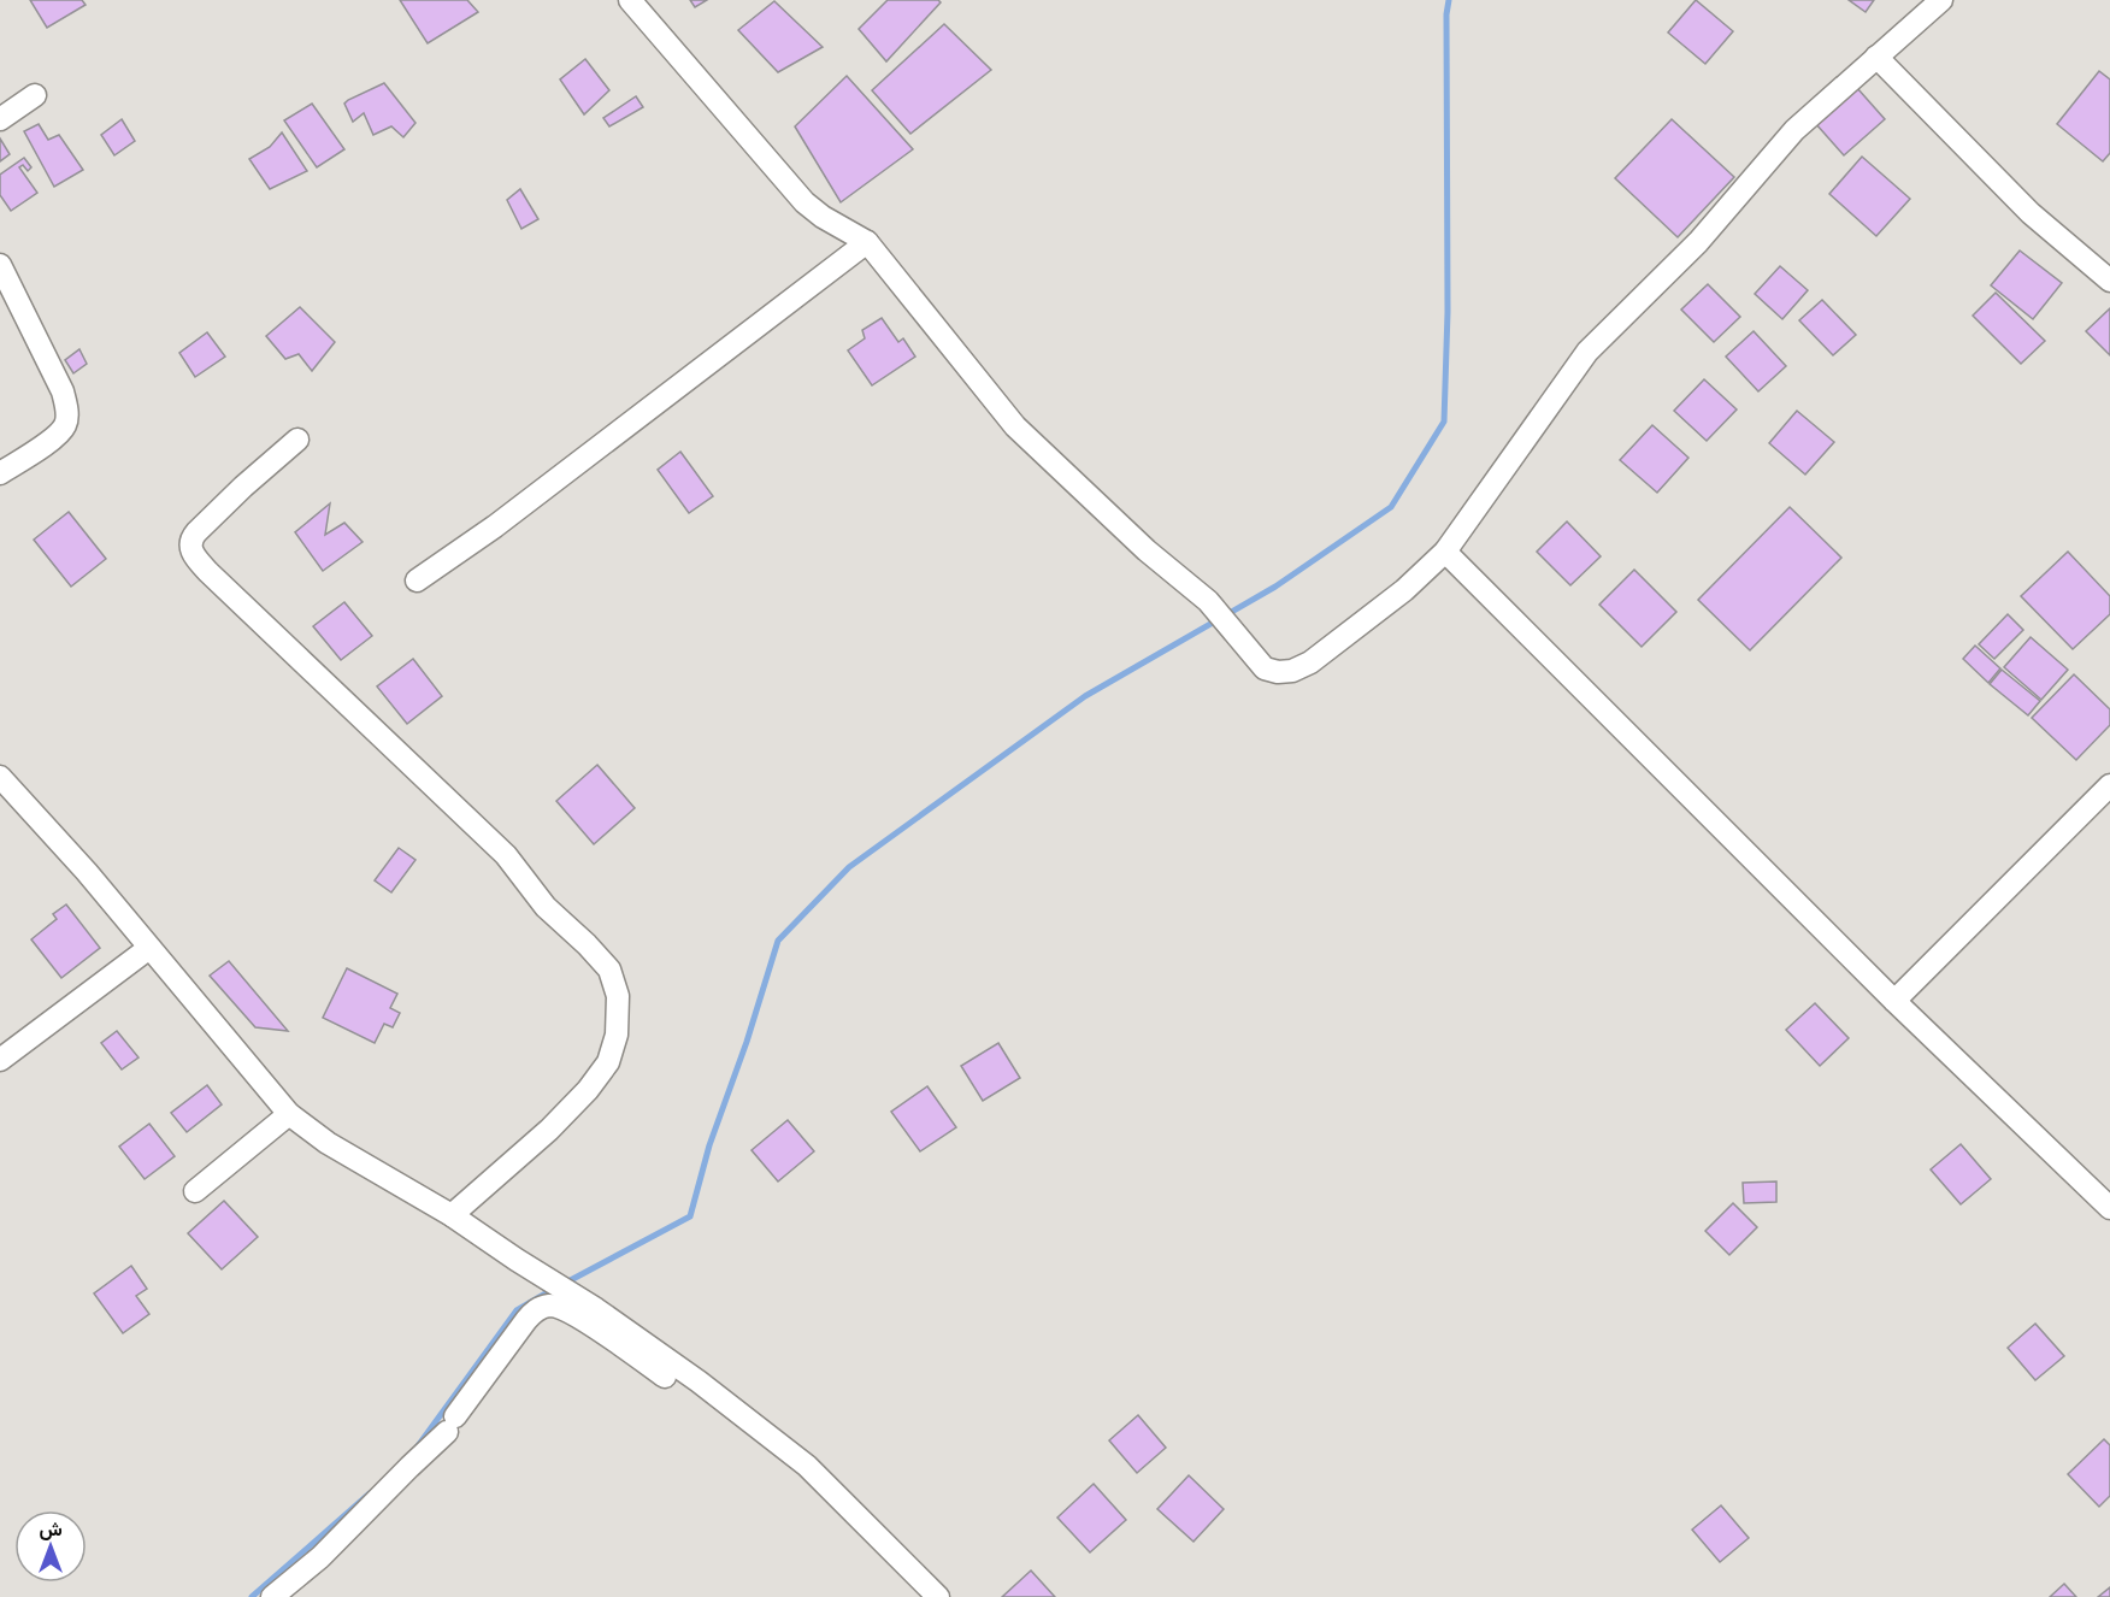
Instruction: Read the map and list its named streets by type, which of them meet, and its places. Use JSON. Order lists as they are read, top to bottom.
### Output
{
  "north": "top"
}
